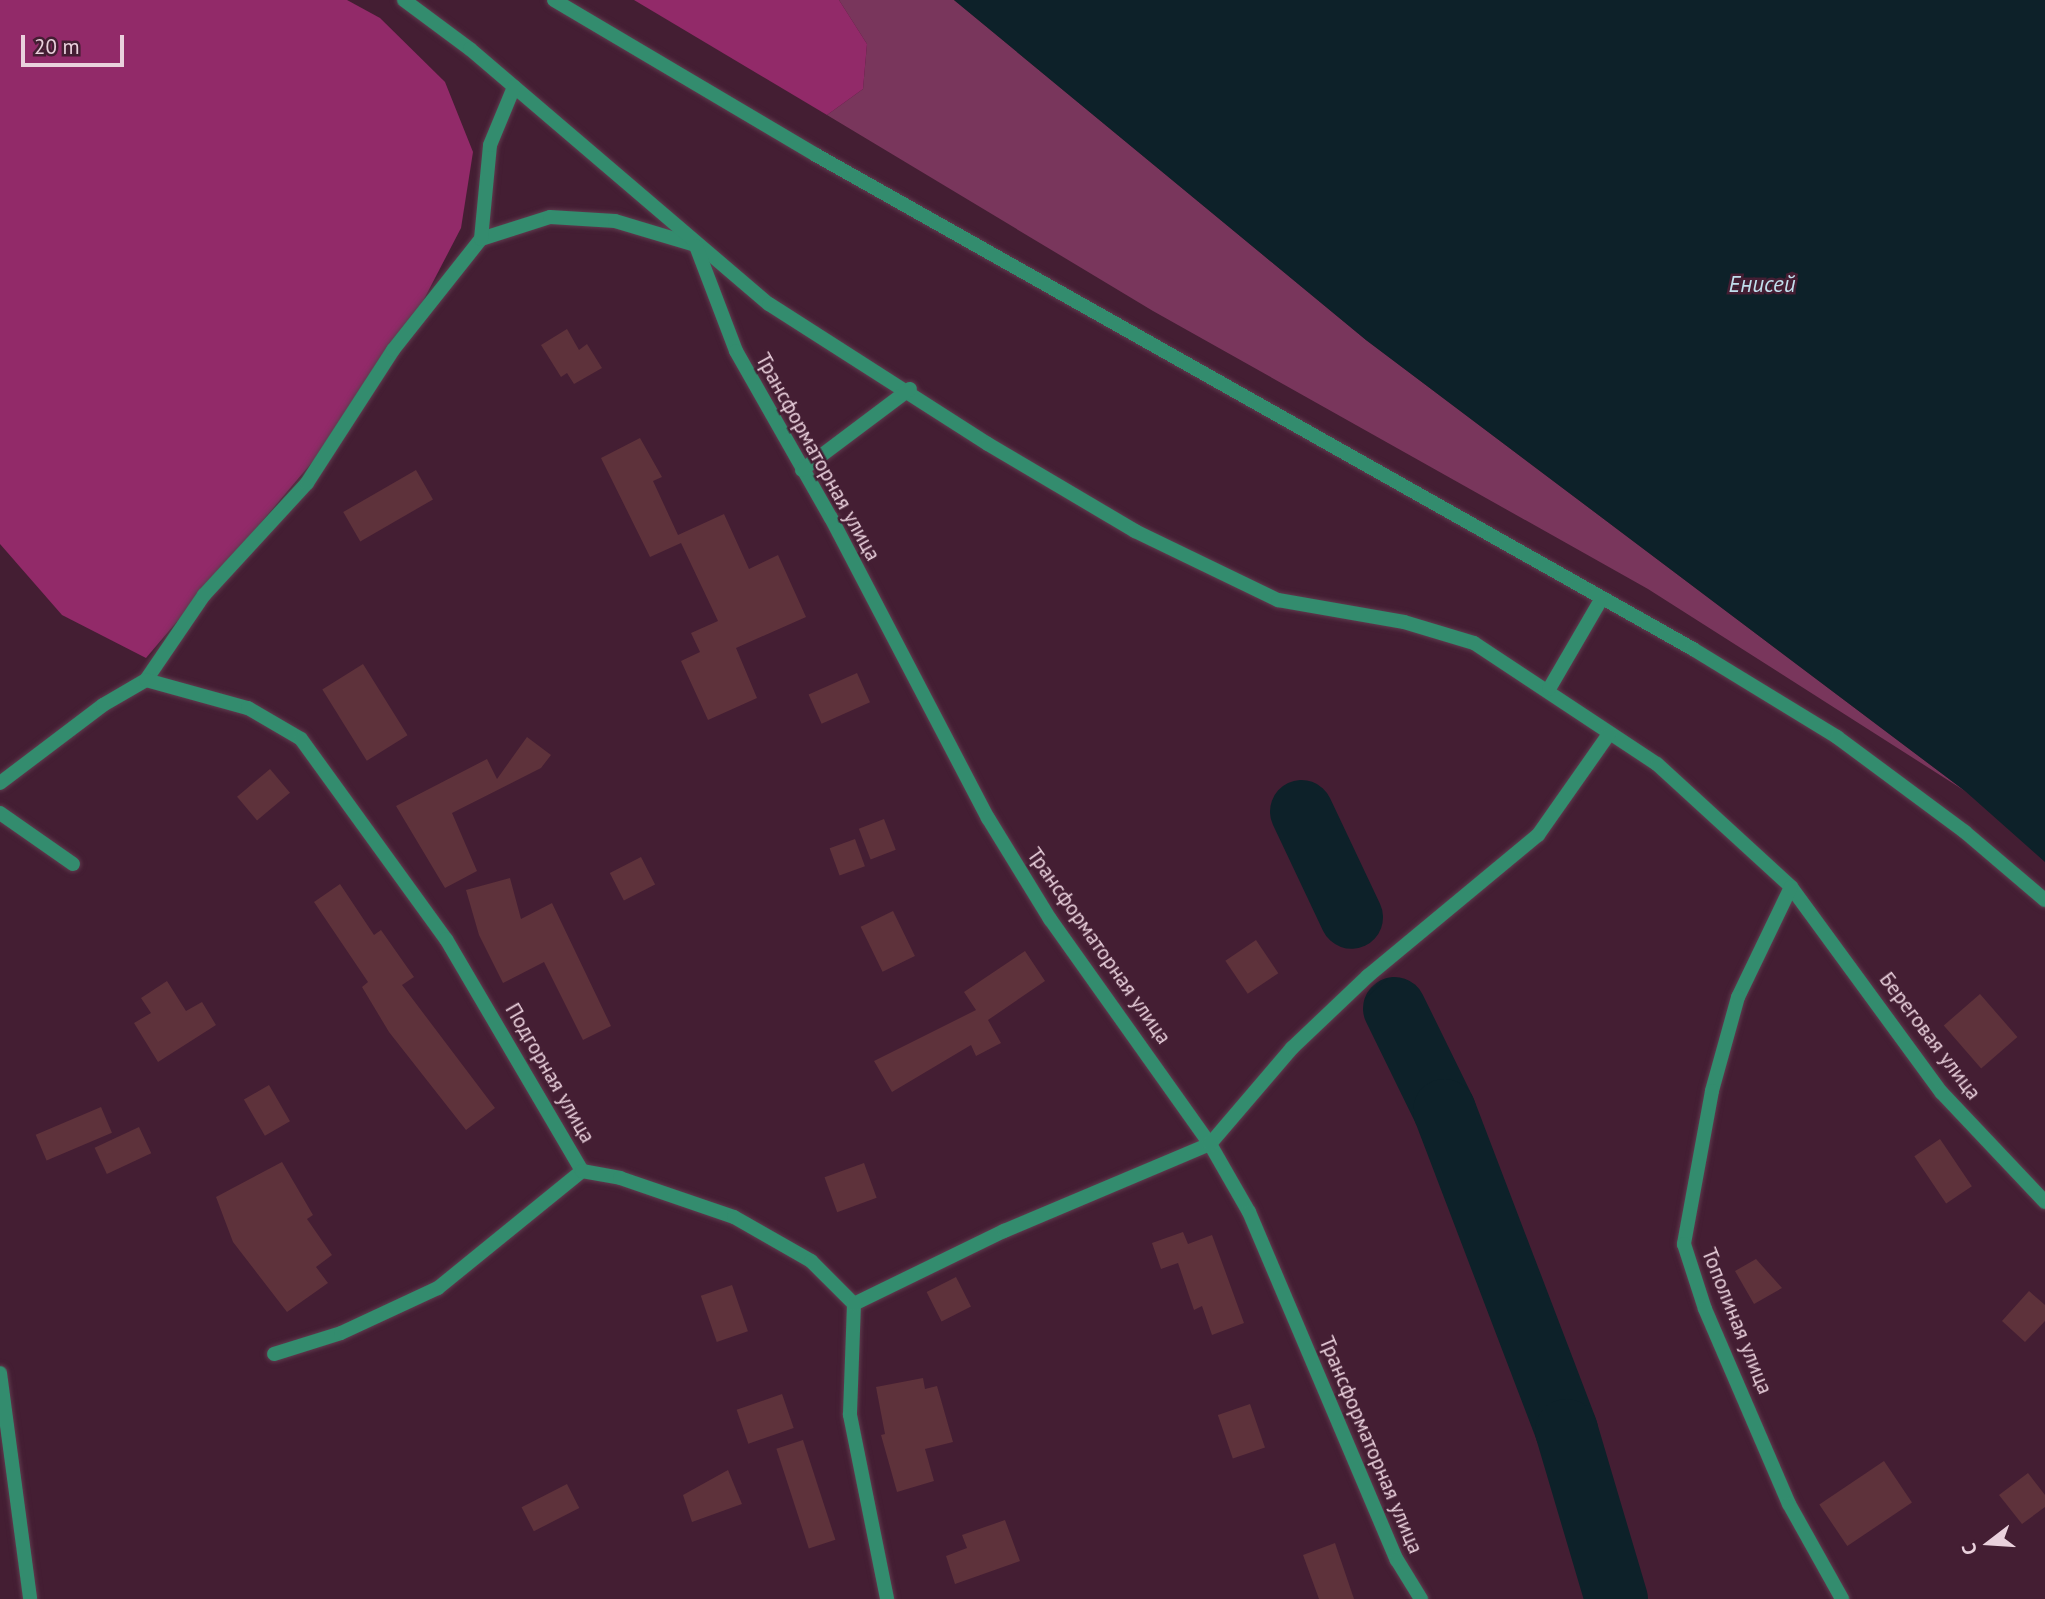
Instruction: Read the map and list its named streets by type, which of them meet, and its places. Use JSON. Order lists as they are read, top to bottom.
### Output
{
  "streets": {
    "street": [
      "Трансформаторная улица",
      "Береговая улица",
      "Подгорная улица",
      "Тополиная улица"
    ]
  },
  "crossings": [
    ["Трансформаторная улица", "Береговая улица"],
    ["Береговая улица", "Тополиная улица"]
  ],
  "water": ["Енисей"],
  "scale_bar": "20 m",
  "north": "left"
}
